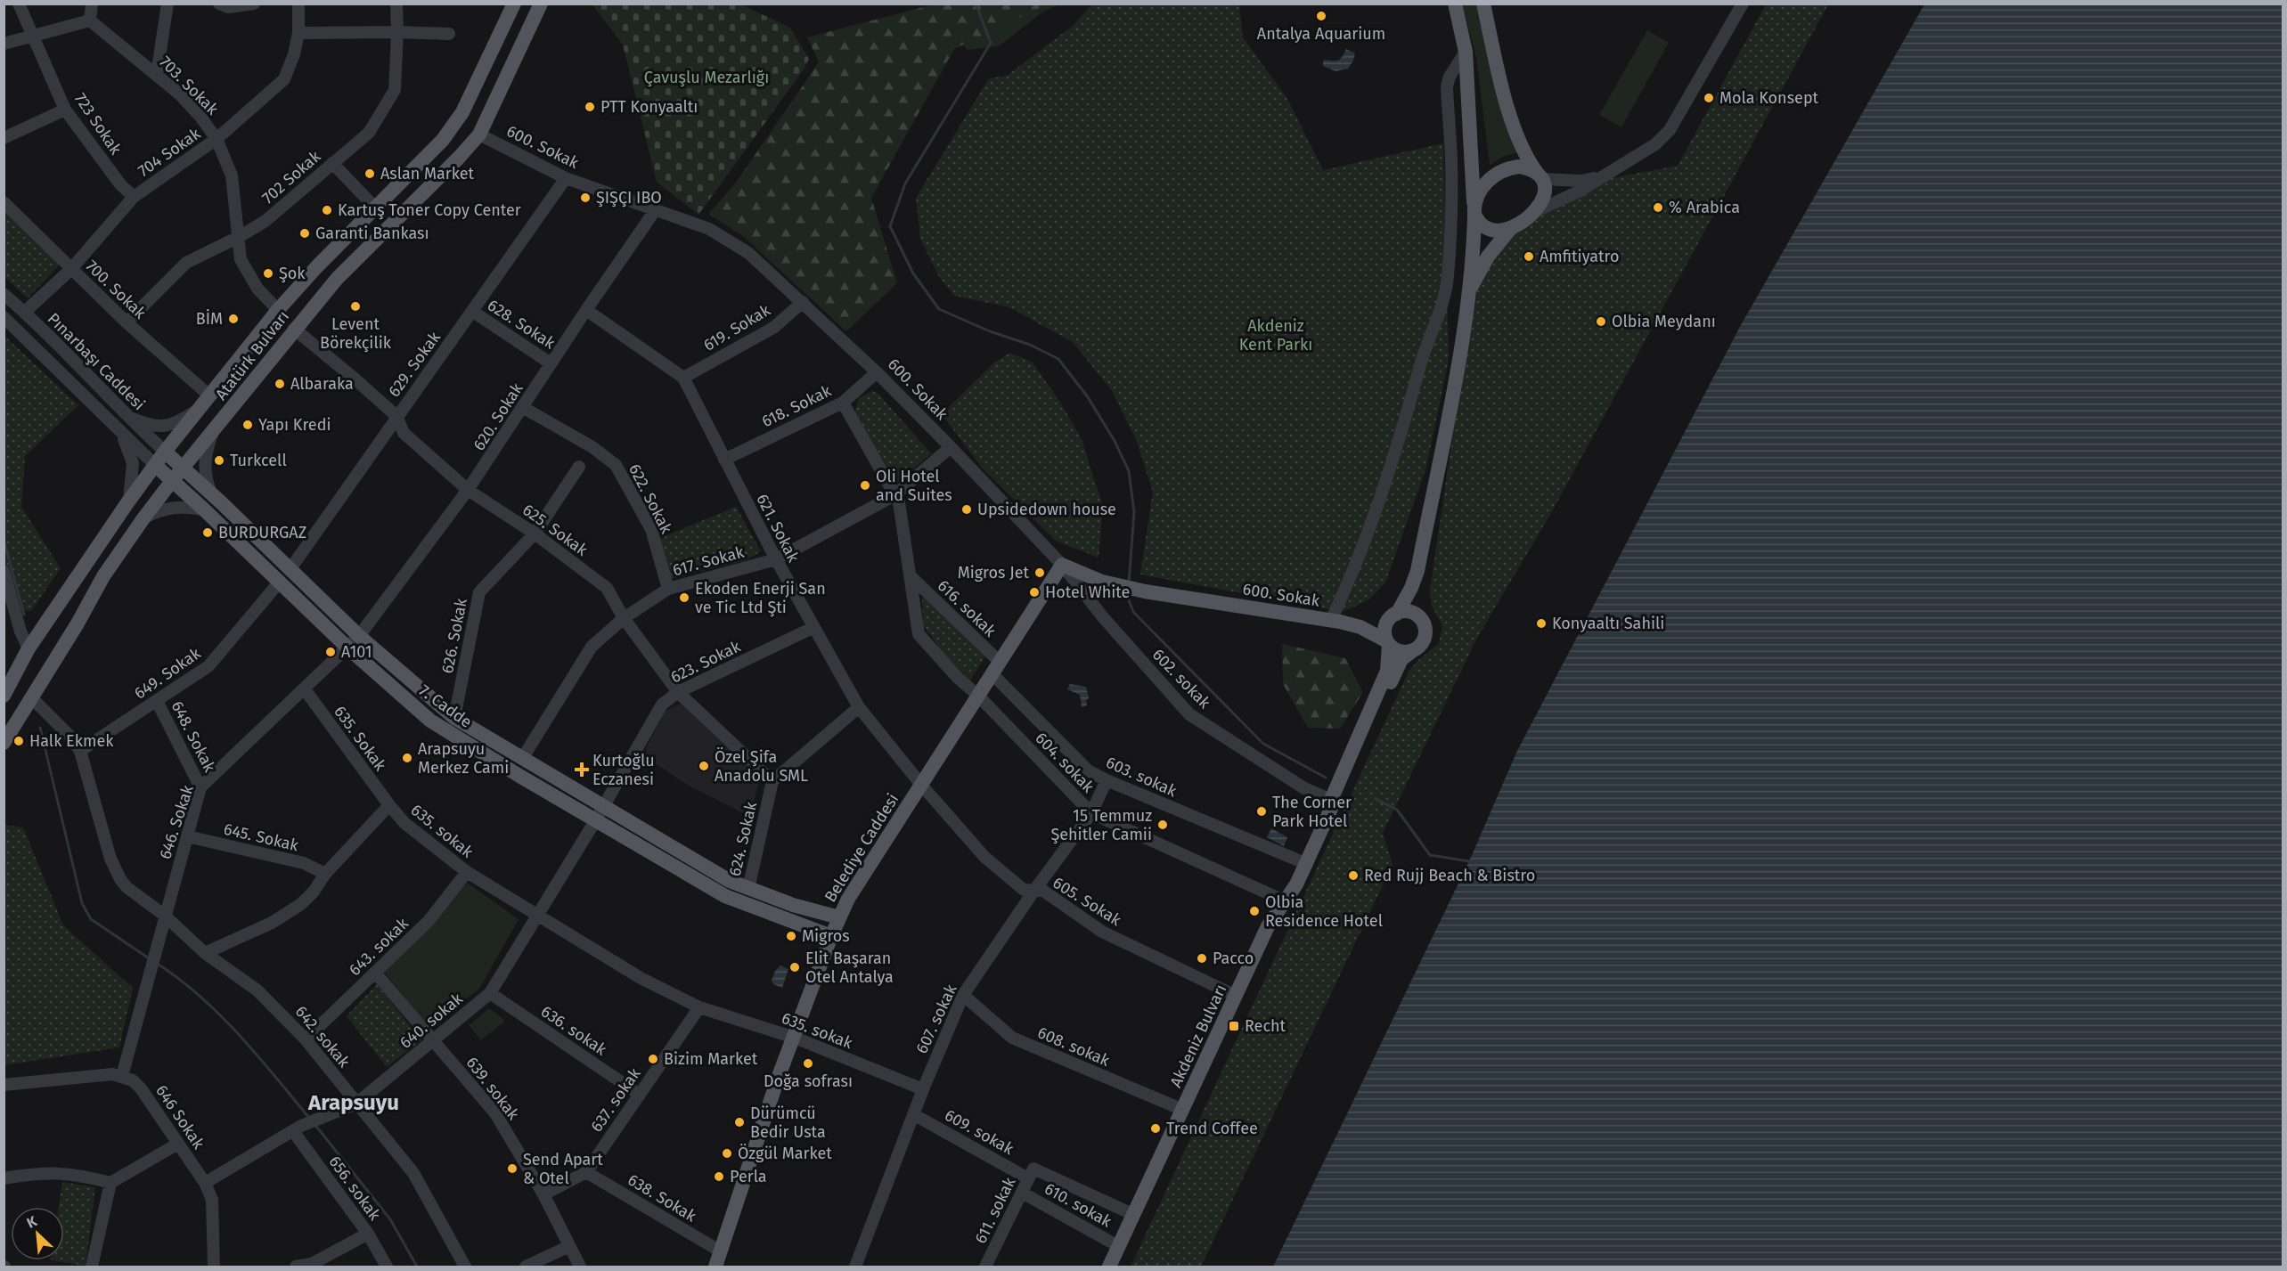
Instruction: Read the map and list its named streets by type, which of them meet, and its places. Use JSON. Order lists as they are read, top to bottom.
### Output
{
  "streets": {
    "main road": [
      "600. Sokak",
      "Atatürk Bulvarı",
      "7. Cadde",
      "Belediye Caddesi",
      "Akdeniz Bulvarı"
    ],
    "street": [
      "703. Sokak",
      "723 Sokak",
      "704 Sokak",
      "702 Sokak",
      "700. Sokak",
      "628. Sokak",
      "619. Sokak",
      "Pınarbaşı Caddesi",
      "629. Sokak",
      "618. Sokak",
      "620. Sokak",
      "622. Sokak",
      "621. Sokak",
      "625. Sokak",
      "617. Sokak",
      "616. sokak",
      "626. Sokak",
      "623. Sokak",
      "649. Sokak",
      "602. sokak",
      "648. Sokak",
      "635. Sokak",
      "604. sokak",
      "603. sokak",
      "646. Sokak",
      "635. sokak",
      "645. Sokak",
      "624. Sokak",
      "605. Sokak",
      "643. sokak",
      "607. sokak",
      "640. sokak",
      "636. sokak",
      "642. sokak",
      "608. sokak",
      "639. sokak",
      "637. sokak",
      "646 Sokak",
      "609. sokak",
      "656. sokak",
      "638. Sokak",
      "610. sokak",
      "611. sokak"
    ]
  },
  "crossings": [
    ["703. Sokak", "704 Sokak"],
    ["703. Sokak", "702 Sokak"],
    ["703. Sokak", "Atatürk Bulvarı"],
    ["723 Sokak", "704 Sokak"],
    ["600. Sokak", "619. Sokak"],
    ["600. Sokak", "Atatürk Bulvarı"],
    ["600. Sokak", "629. Sokak"],
    ["600. Sokak", "618. Sokak"],
    ["600. Sokak", "620. Sokak"],
    ["600. Sokak", "617. Sokak"],
    ["600. Sokak", "602. sokak"],
    ["600. Sokak", "Belediye Caddesi"],
    ["704 Sokak", "700. Sokak"],
    ["704 Sokak", "Pınarbaşı Caddesi"],
    ["702 Sokak", "700. Sokak"],
    ["700. Sokak", "Atatürk Bulvarı"],
    ["628. Sokak", "629. Sokak"],
    ["628. Sokak", "620. Sokak"],
    ["619. Sokak", "621. Sokak"],
    ["Atatürk Bulvarı", "Pınarbaşı Caddesi"],
    ["Atatürk Bulvarı", "625. Sokak"],
    ["Atatürk Bulvarı", "7. Cadde"],
    ["Pınarbaşı Caddesi", "7. Cadde"],
    ["629. Sokak", "625. Sokak"],
    ["629. Sokak", "7. Cadde"],
    ["618. Sokak", "621. Sokak"],
    ["620. Sokak", "622. Sokak"],
    ["620. Sokak", "621. Sokak"],
    ["620. Sokak", "625. Sokak"],
    ["620. Sokak", "7. Cadde"],
    ["620. Sokak", "646. Sokak"],
    ["622. Sokak", "617. Sokak"],
    ["621. Sokak", "617. Sokak"],
    ["621. Sokak", "623. Sokak"],
    ["621. Sokak", "Belediye Caddesi"],
    ["621. Sokak", "605. Sokak"],
    ["625. Sokak", "617. Sokak"],
    ["625. Sokak", "626. Sokak"],
    ["625. Sokak", "623. Sokak"],
    ["625. Sokak", "624. Sokak"],
    ["617. Sokak", "7. Cadde"],
    ["616. sokak", "604. sokak"],
    ["616. sokak", "603. sokak"],
    ["616. sokak", "Belediye Caddesi"],
    ["626. Sokak", "7. Cadde"],
    ["623. Sokak", "7. Cadde"],
    ["623. Sokak", "640. sokak"],
    ["649. Sokak", "7. Cadde"],
    ["649. Sokak", "648. Sokak"],
    ["602. sokak", "Belediye Caddesi"],
    ["602. sokak", "Akdeniz Bulvarı"],
    ["7. Cadde", "646. Sokak"],
    ["7. Cadde", "624. Sokak"],
    ["7. Cadde", "Belediye Caddesi"],
    ["7. Cadde", "640. sokak"],
    ["648. Sokak", "646. Sokak"],
    ["635. Sokak", "646. Sokak"],
    ["635. Sokak", "635. sokak"],
    ["604. sokak", "Belediye Caddesi"],
    ["604. sokak", "607. sokak"],
    ["604. sokak", "Akdeniz Bulvarı"],
    ["603. sokak", "Belediye Caddesi"],
    ["603. sokak", "607. sokak"],
    ["603. sokak", "Akdeniz Bulvarı"],
    ["646. Sokak", "645. Sokak"],
    ["646. Sokak", "646 Sokak"],
    ["635. sokak", "645. Sokak"],
    ["635. sokak", "Belediye Caddesi"],
    ["635. sokak", "643. sokak"],
    ["635. sokak", "607. sokak"],
    ["635. sokak", "640. sokak"],
    ["635. sokak", "642. sokak"],
    ["635. sokak", "637. sokak"],
    ["Belediye Caddesi", "605. Sokak"],
    ["Belediye Caddesi", "638. Sokak"],
    ["605. Sokak", "607. sokak"],
    ["605. Sokak", "Akdeniz Bulvarı"],
    ["643. sokak", "642. sokak"],
    ["643. sokak", "639. sokak"],
    ["607. sokak", "608. sokak"],
    ["607. sokak", "609. sokak"],
    ["640. sokak", "636. sokak"],
    ["640. sokak", "642. sokak"],
    ["640. sokak", "639. sokak"],
    ["640. sokak", "646 Sokak"],
    ["640. sokak", "656. sokak"],
    ["636. sokak", "637. sokak"],
    ["Akdeniz Bulvarı", "608. sokak"],
    ["Akdeniz Bulvarı", "609. sokak"],
    ["Akdeniz Bulvarı", "610. sokak"],
    ["639. sokak", "637. sokak"],
    ["637. sokak", "638. Sokak"],
    ["609. sokak", "611. sokak"],
    ["610. sokak", "611. sokak"]
  ],
  "districts": ["Arapsuyu"],
  "parks": ["Çavuşlu Mezarlığı", "Akdeniz Kent Parkı"],
  "places": {
    "other": [
      "Antalya Aquarium",
      "Mola Konsept",
      "PTT Konyaaltı",
      "Aslan Market",
      "ŞIŞÇI IBO",
      "% Arabica",
      "Kartuş Toner Copy Center",
      "Garanti Bankası",
      "Amfitiyatro",
      "Şok",
      "Levent Börekçilik",
      "BİM",
      "Olbia Meydanı",
      "Albaraka",
      "Yapı Kredi",
      "Turkcell",
      "Oli Hotel and Suites",
      "Upsidedown house",
      "BURDURGAZ",
      "Migros Jet",
      "Hotel White",
      "Ekoden Enerji San ve Tic Ltd Şti",
      "Konyaaltı Sahili",
      "A101",
      "Halk Ekmek",
      "Arapsuyu Merkez Cami",
      "Özel Şifa Anadolu SML",
      "The Corner Park Hotel",
      "15 Temmuz Şehitler Camii",
      "Red Rujj Beach & Bistro",
      "Olbia Residence Hotel",
      "Migros",
      "Pacco",
      "Elit Başaran Otel Antalya",
      "Bizim Market",
      "Doğa sofrası",
      "Dürümcü Bedir Usta",
      "Trend Coffee",
      "Özgül Market",
      "Send Apart & Otel",
      "Perla"
    ],
    "health": ["Kurtoğlu Eczanesi"],
    "transit": ["Recht"]
  },
  "north": "top left"
}
